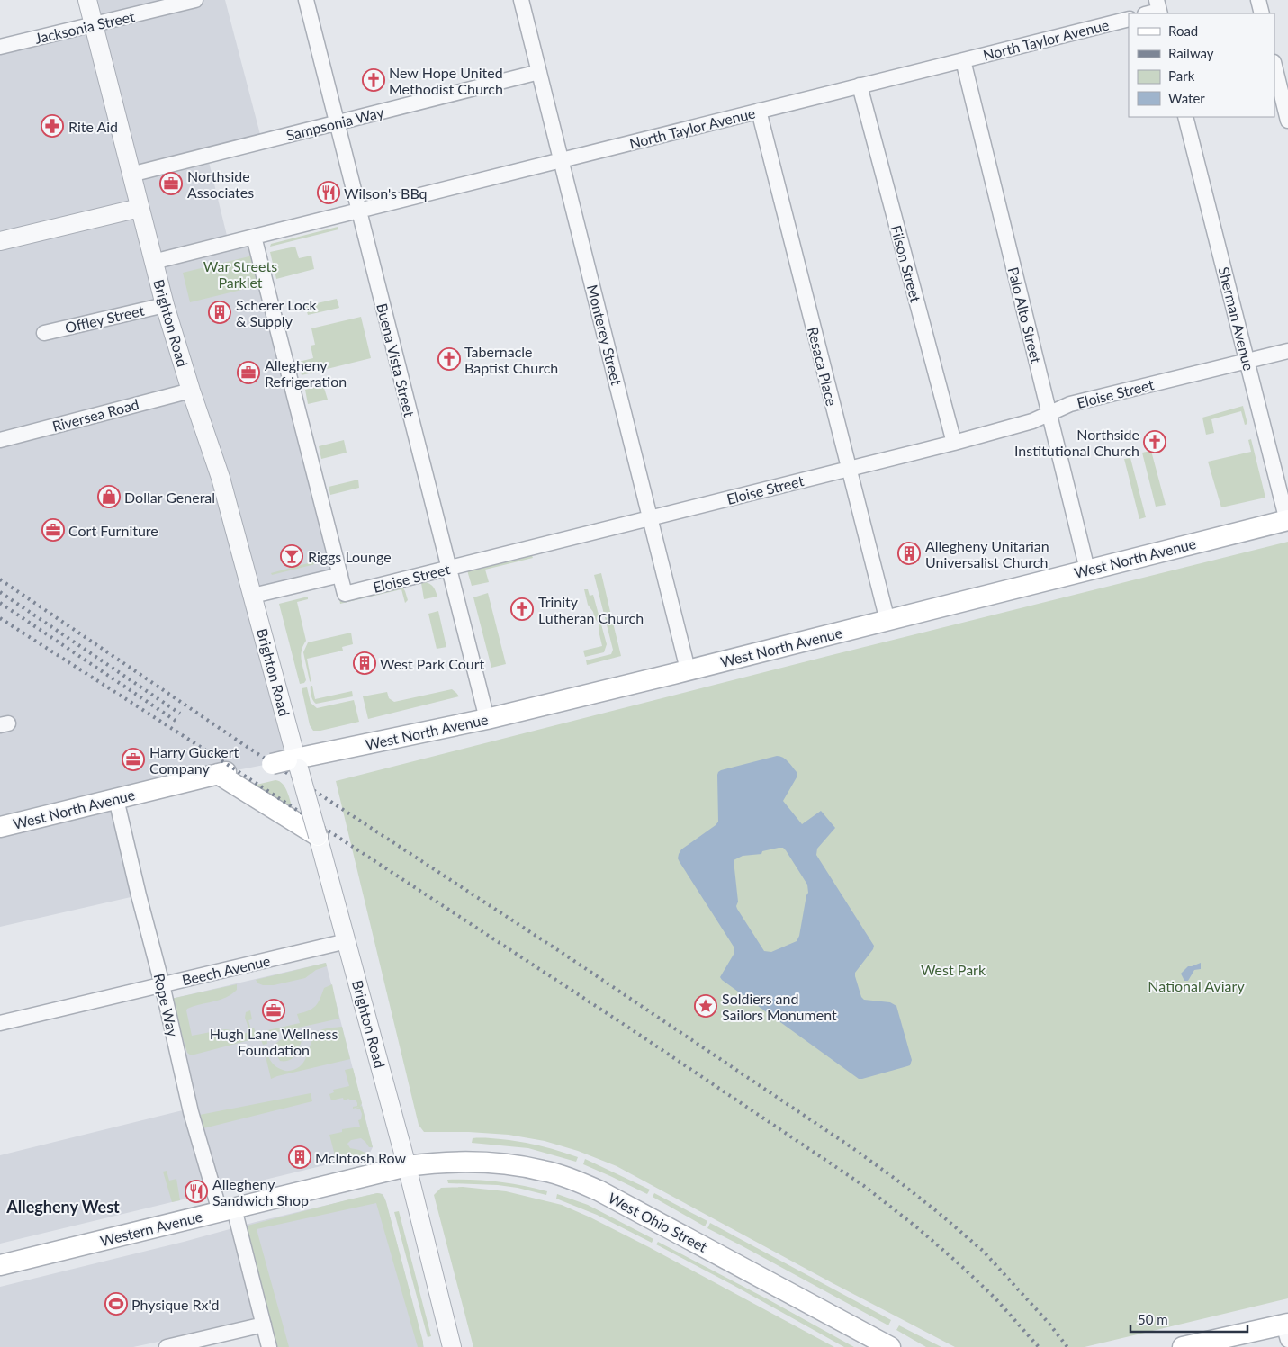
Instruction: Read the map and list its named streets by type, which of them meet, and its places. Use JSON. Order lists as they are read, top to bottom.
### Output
{
  "streets": {
    "main road": ["West North Avenue", "West Ohio Street", "Western Avenue"],
    "street": [
      "Jacksonia Street",
      "North Taylor Avenue",
      "Sampsonia Way",
      "Filson Street",
      "Palo Alto Street",
      "Offley Street",
      "Sherman Avenue",
      "Brighton Road",
      "Monterey Street",
      "Buena Vista Street",
      "Resaca Place",
      "Eloise Street",
      "Riversea Road",
      "Beech Avenue",
      "Rope Way"
    ]
  },
  "crossings": [
    ["Jacksonia Street", "Brighton Road"],
    ["North Taylor Avenue", "Filson Street"],
    ["North Taylor Avenue", "Palo Alto Street"],
    ["North Taylor Avenue", "Brighton Road"],
    ["North Taylor Avenue", "Monterey Street"],
    ["North Taylor Avenue", "Buena Vista Street"],
    ["North Taylor Avenue", "Resaca Place"],
    ["Sampsonia Way", "Brighton Road"],
    ["Sampsonia Way", "Monterey Street"],
    ["Sampsonia Way", "Buena Vista Street"],
    ["Filson Street", "Eloise Street"],
    ["Palo Alto Street", "Eloise Street"],
    ["Palo Alto Street", "West North Avenue"],
    ["Offley Street", "Brighton Road"],
    ["Sherman Avenue", "Eloise Street"],
    ["Sherman Avenue", "West North Avenue"],
    ["Brighton Road", "Riversea Road"],
    ["Brighton Road", "West North Avenue"],
    ["Brighton Road", "Beech Avenue"],
    ["Brighton Road", "West Ohio Street"],
    ["Brighton Road", "Western Avenue"],
    ["Monterey Street", "Eloise Street"],
    ["Monterey Street", "West North Avenue"],
    ["Buena Vista Street", "Eloise Street"],
    ["Buena Vista Street", "West North Avenue"],
    ["Resaca Place", "Eloise Street"],
    ["Resaca Place", "West North Avenue"],
    ["West North Avenue", "Rope Way"],
    ["Beech Avenue", "Rope Way"],
    ["Rope Way", "Western Avenue"],
    ["West Ohio Street", "Western Avenue"]
  ],
  "districts": ["Allegheny West"],
  "parks": ["War Streets Parklet", "West Park", "National Aviary"],
  "places": {
    "church": [
      "New Hope United Methodist Church",
      "Tabernacle Baptist Church",
      "Northside Institutional Church",
      "Trinity Lutheran Church"
    ],
    "pharmacy": ["Rite Aid"],
    "office": [
      "Northside Associates",
      "Allegheny Refrigeration",
      "Cort Furniture",
      "Harry Guckert Company",
      "Hugh Lane Wellness Foundation"
    ],
    "restaurant": ["Wilson's BBq", "Allegheny Sandwich Shop"],
    "building": [
      "Scherer Lock & Supply",
      "Allegheny Unitarian Universalist Church",
      "West Park Court",
      "McIntosh Row"
    ],
    "shop": ["Dollar General"],
    "bar": ["Riggs Lounge"],
    "place": ["Soldiers and Sailors Monument"],
    "sports": ["Physique Rx'd"]
  },
  "legend": [
    "Road",
    "Railway",
    "Park",
    "Water"
  ],
  "scale_bar": "50 m"
}
